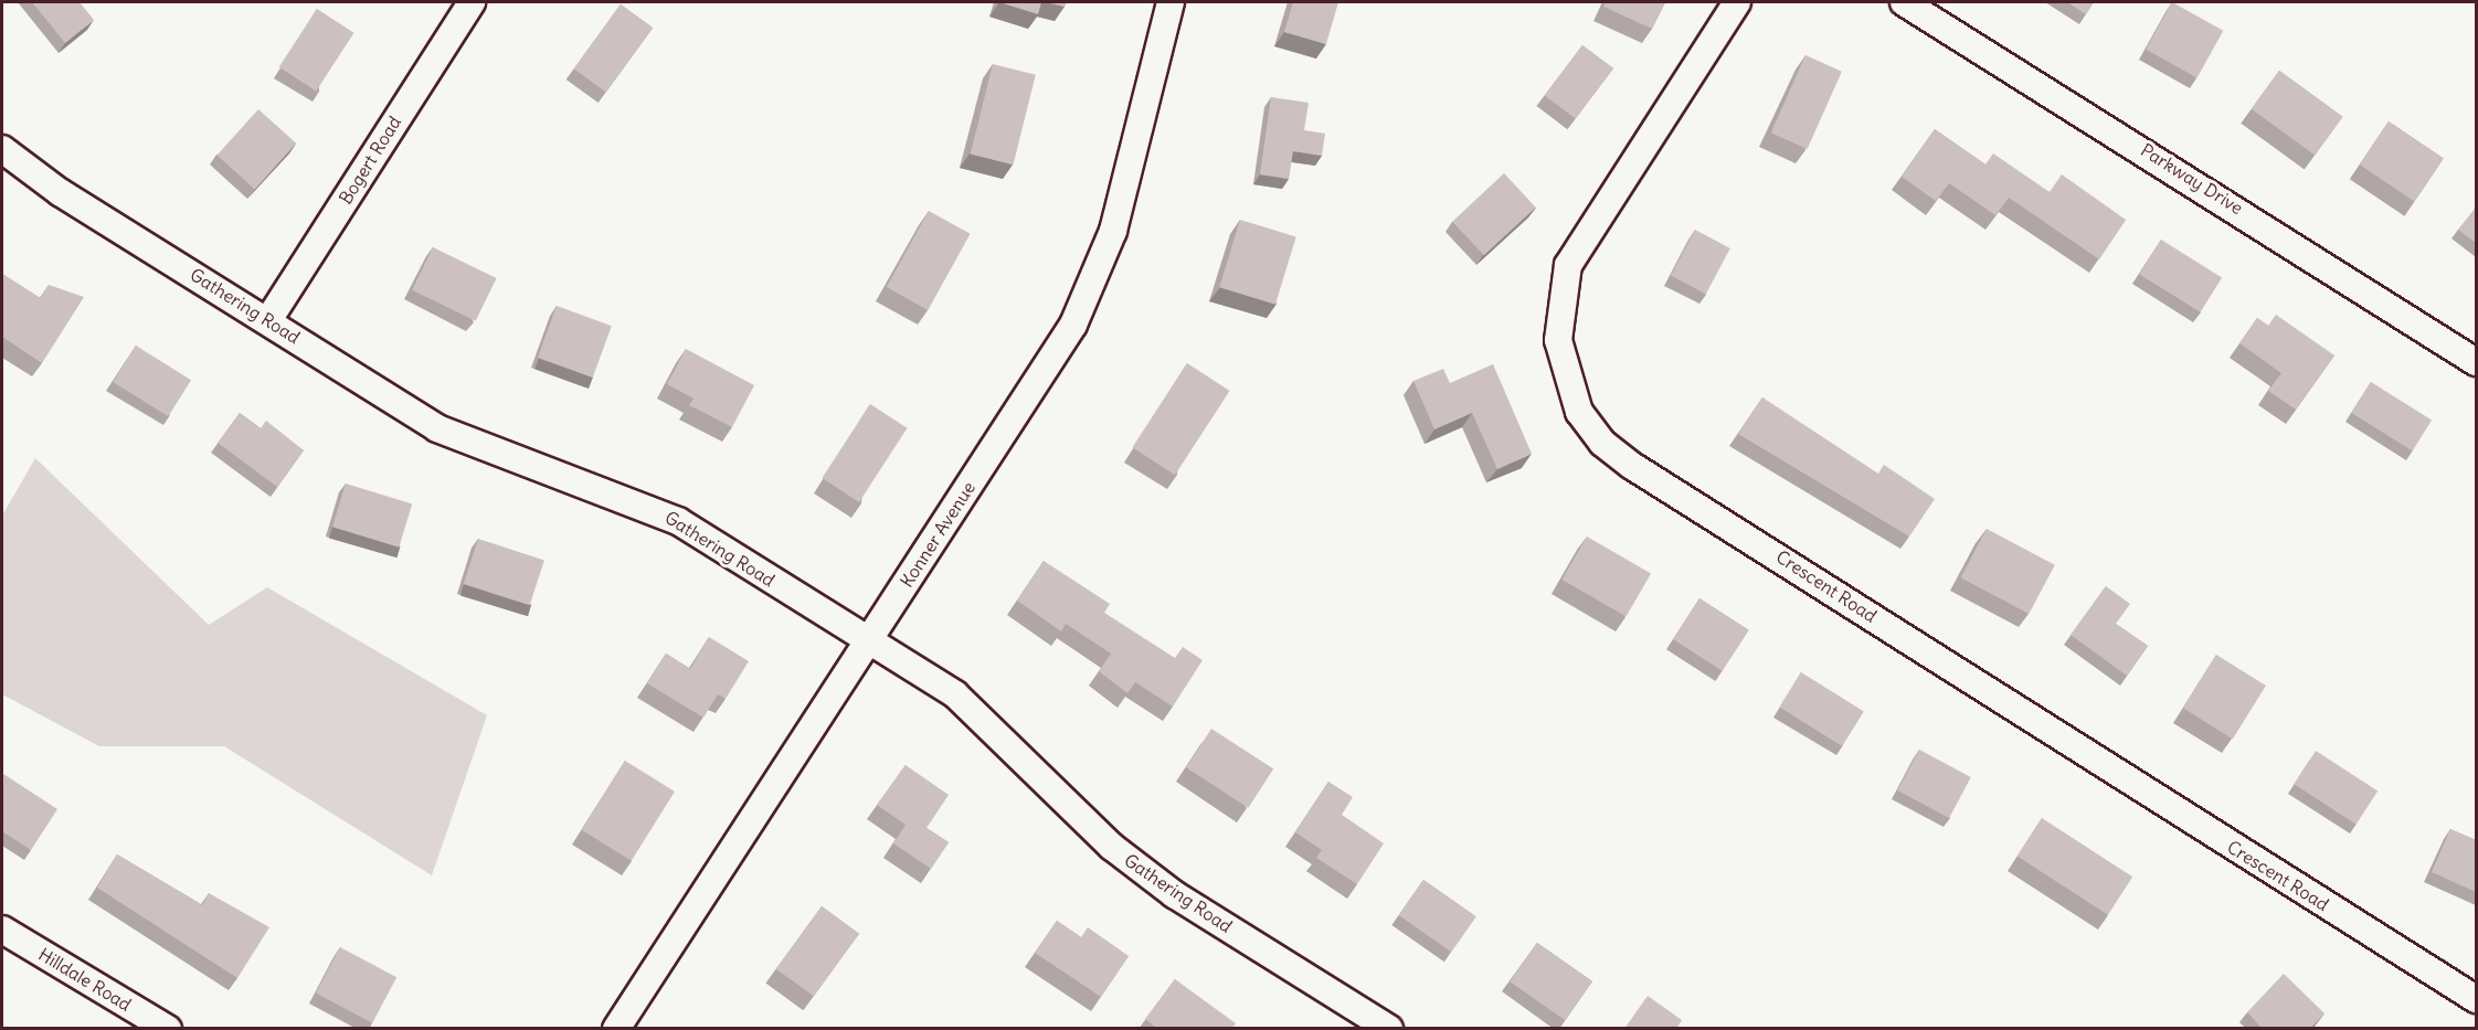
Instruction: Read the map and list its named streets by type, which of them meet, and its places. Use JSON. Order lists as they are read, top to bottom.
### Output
{
  "streets": {
    "street": [
      "Bogert Road",
      "Parkway Drive",
      "Gathering Road",
      "Konner Avenue",
      "Crescent Road",
      "Hilldale Road"
    ]
  },
  "crossings": [
    ["Bogert Road", "Gathering Road"],
    ["Gathering Road", "Konner Avenue"]
  ]
}
